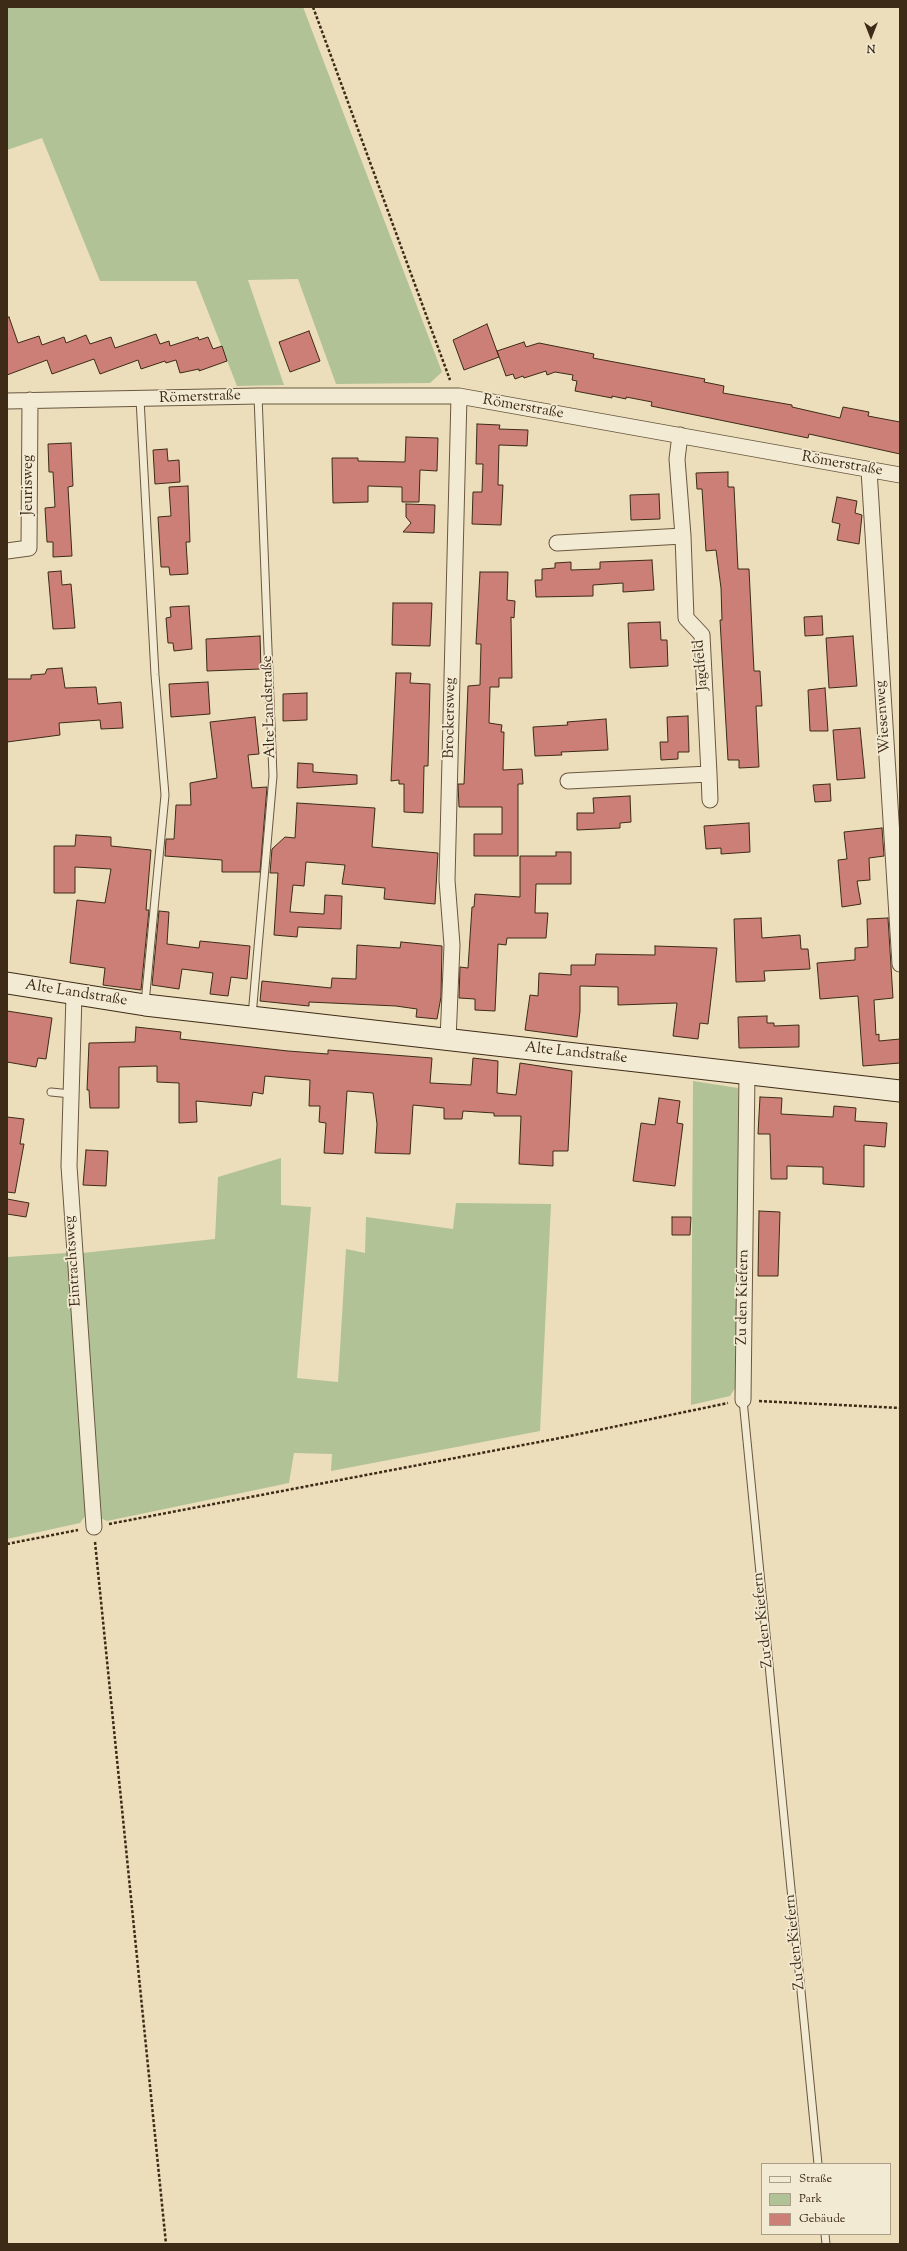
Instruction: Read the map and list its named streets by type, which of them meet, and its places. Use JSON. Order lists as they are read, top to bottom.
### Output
{
  "streets": {
    "main road": ["Alte Landstraße"],
    "street": [
      "Römerstraße",
      "Jeurisweg",
      "Jagdfeld",
      "Wiesenweg",
      "Brockersweg",
      "Eintrachtsweg",
      "Zu den Kiefern"
    ]
  },
  "crossings": [
    ["Römerstraße", "Jeurisweg"],
    ["Römerstraße", "Jagdfeld"],
    ["Römerstraße", "Alte Landstraße"],
    ["Römerstraße", "Wiesenweg"],
    ["Römerstraße", "Brockersweg"],
    ["Alte Landstraße", "Brockersweg"],
    ["Alte Landstraße", "Eintrachtsweg"],
    ["Alte Landstraße", "Zu den Kiefern"]
  ],
  "legend": ["Straße", "Park", "Gebäude"],
  "north": "bottom"
}
